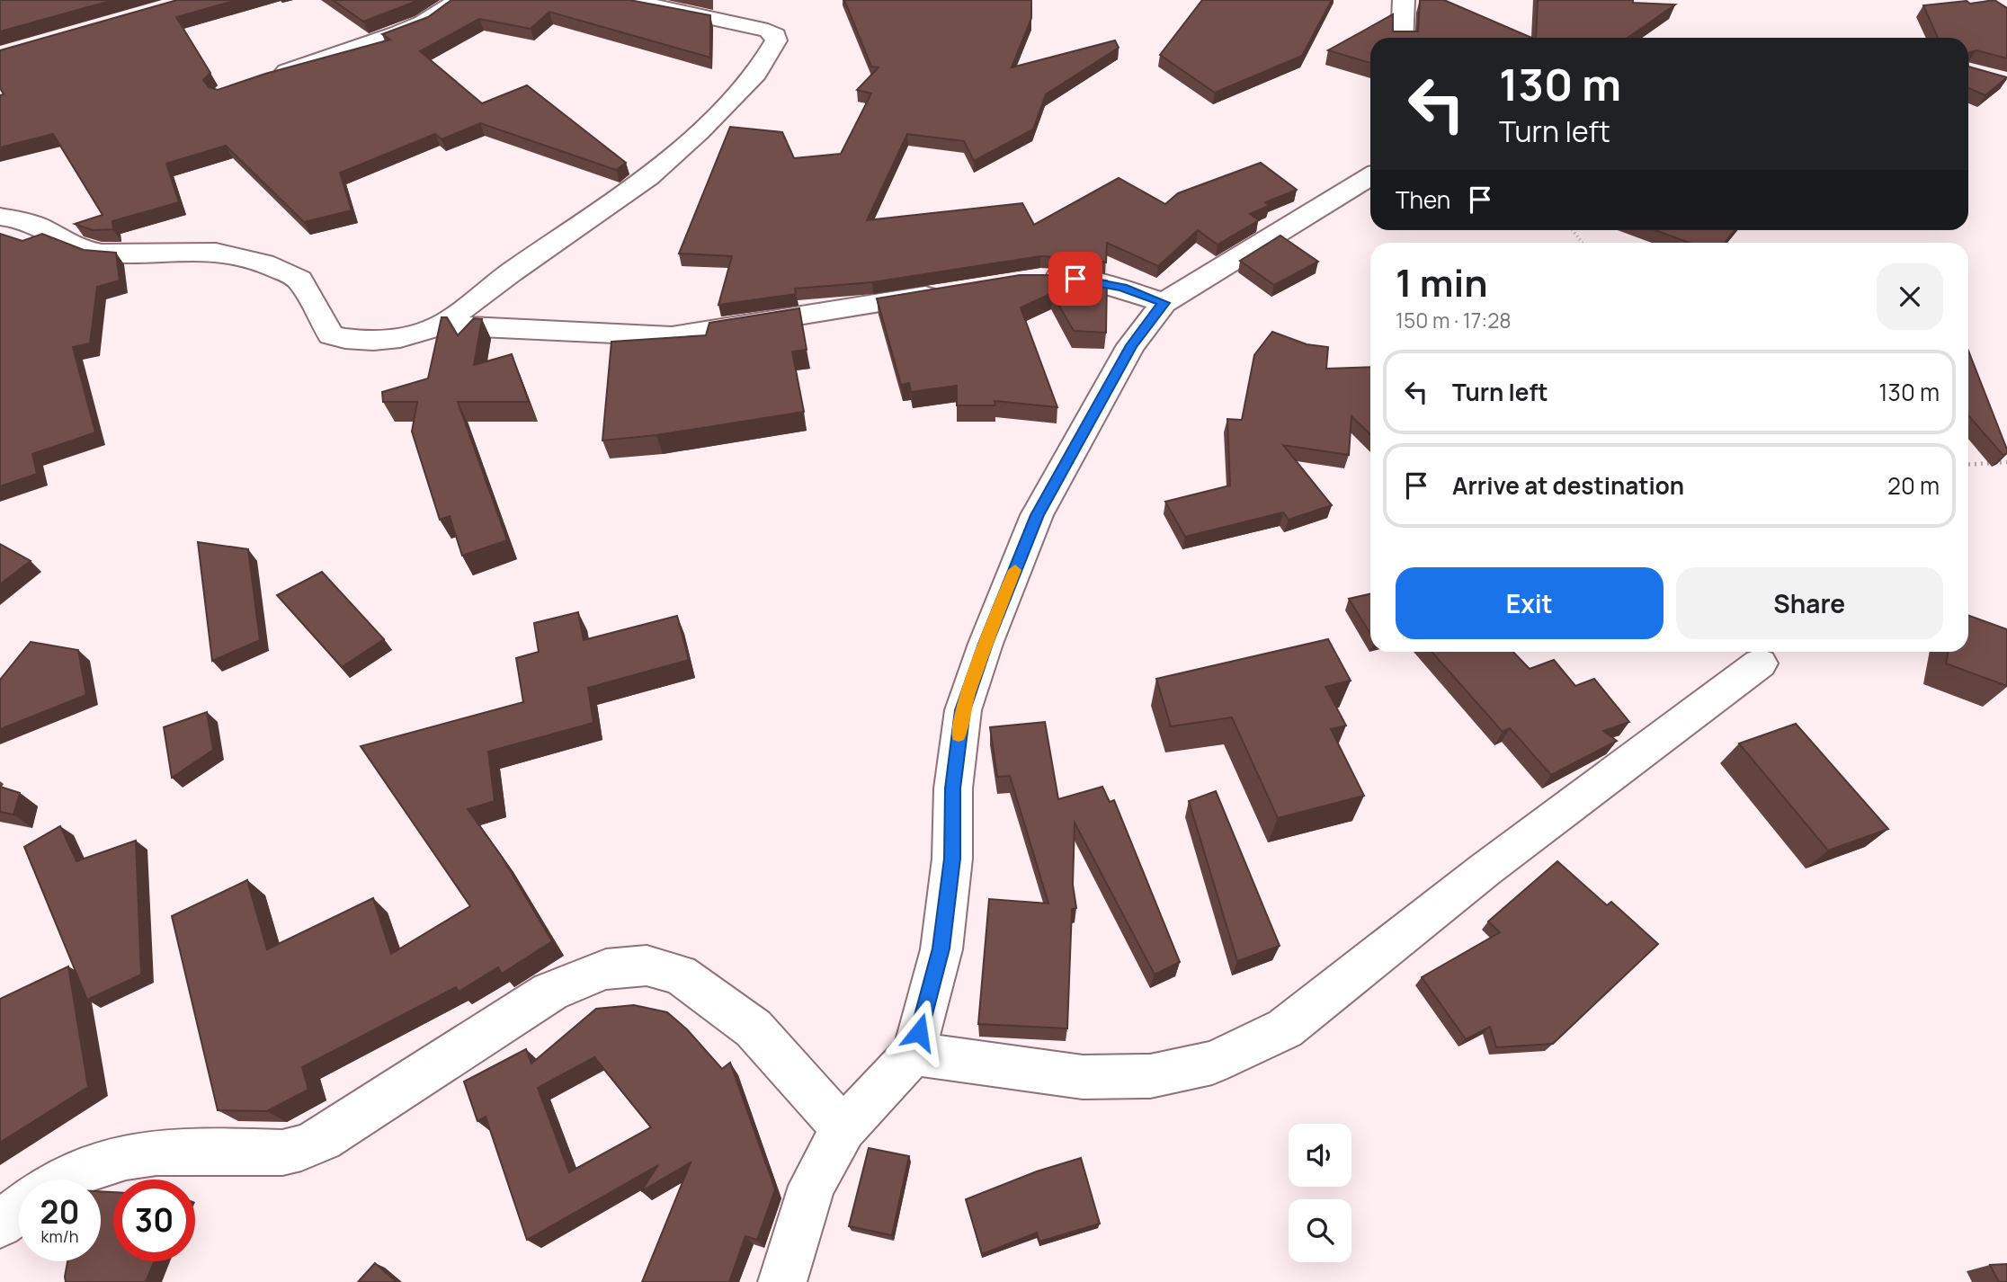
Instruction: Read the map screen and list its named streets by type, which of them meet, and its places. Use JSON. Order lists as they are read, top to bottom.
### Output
{
  "page": {
    "turn": ["130 m", "Turn left"],
    "then": "Then",
    "heading": ["1 min", "150 m · 17:28"],
    "list": [
      {
        "name": "Turn left",
        "value": "130 m"
      },
      {
        "name": "Arrive at destination",
        "value": "20 m"
      }
    ],
    "buttons": ["Exit", "Share"],
    "speed": "20 km/h",
    "limit": "30"
  }
}
